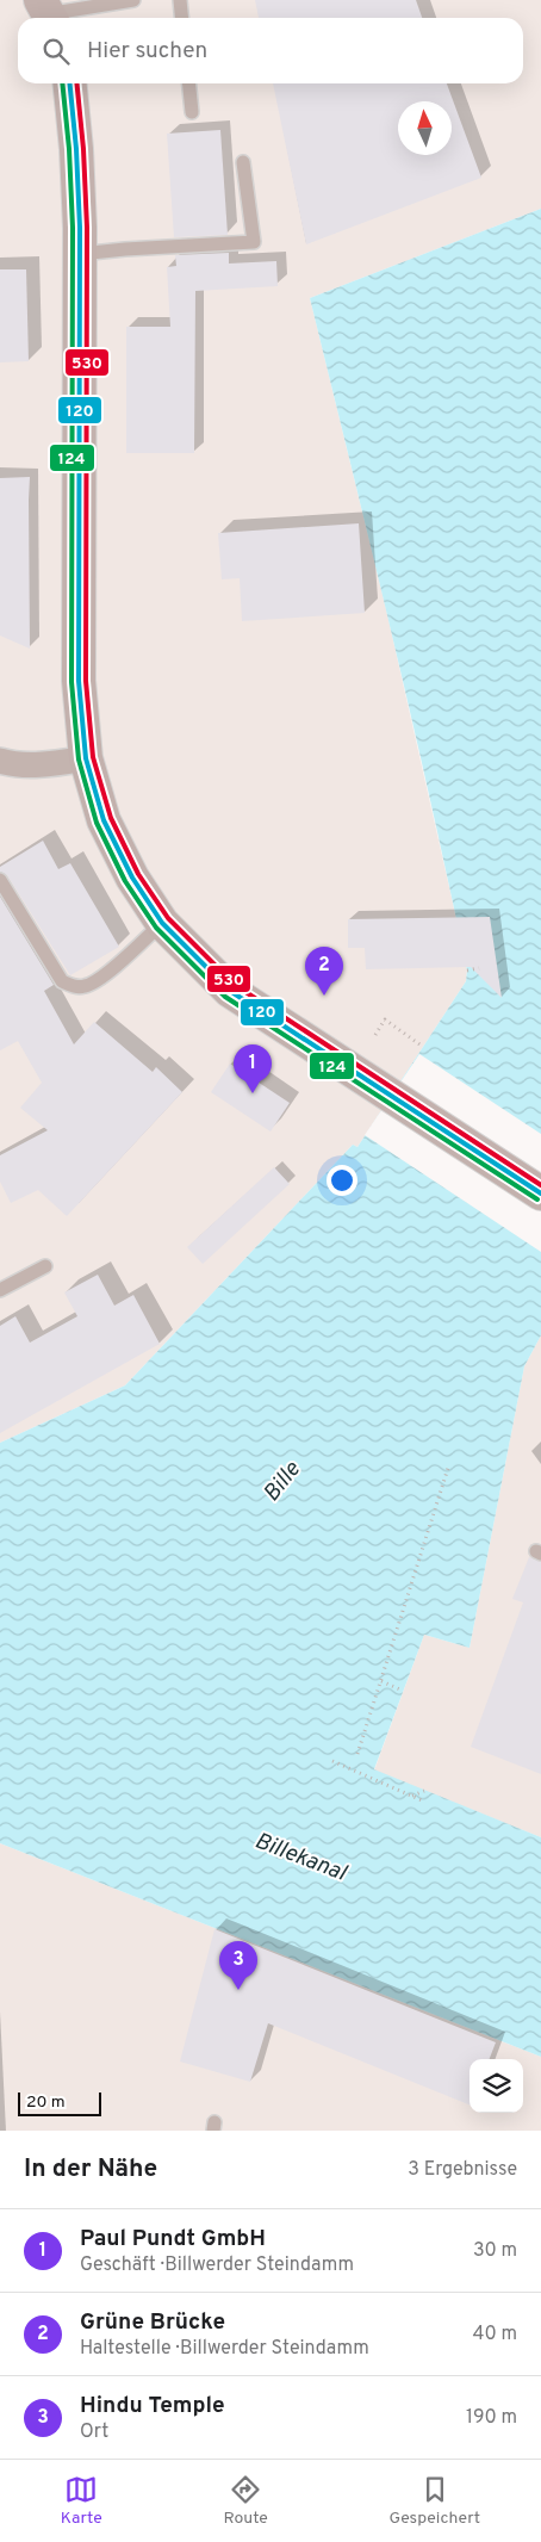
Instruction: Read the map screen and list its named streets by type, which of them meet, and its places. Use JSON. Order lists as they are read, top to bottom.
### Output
{
  "water": ["Bille", "Billekanal"],
  "lines": ["transit line 120", "transit line 124", "transit line 530"],
  "scale_bar": "20 m",
  "north": "top",
  "page": {
    "search": "Hier suchen",
    "pins": ["2", "1", "3"],
    "scale": "20 m",
    "heading": ["In der Nähe", "3 Ergebnisse"],
    "list": [
      {
        "mark": "1",
        "name": "Paul Pundt GmbH",
        "note": "Geschäft · Billwerder Steindamm",
        "value": "30 m"
      },
      {
        "mark": "2",
        "name": "Grüne Brücke",
        "note": "Haltestelle · Billwerder Steindamm",
        "value": "40 m"
      },
      {
        "mark": "3",
        "name": "Hindu Temple",
        "note": "Ort",
        "value": "190 m"
      }
    ],
    "nav": ["Karte", "Route", "Gespeichert"]
  }
}
